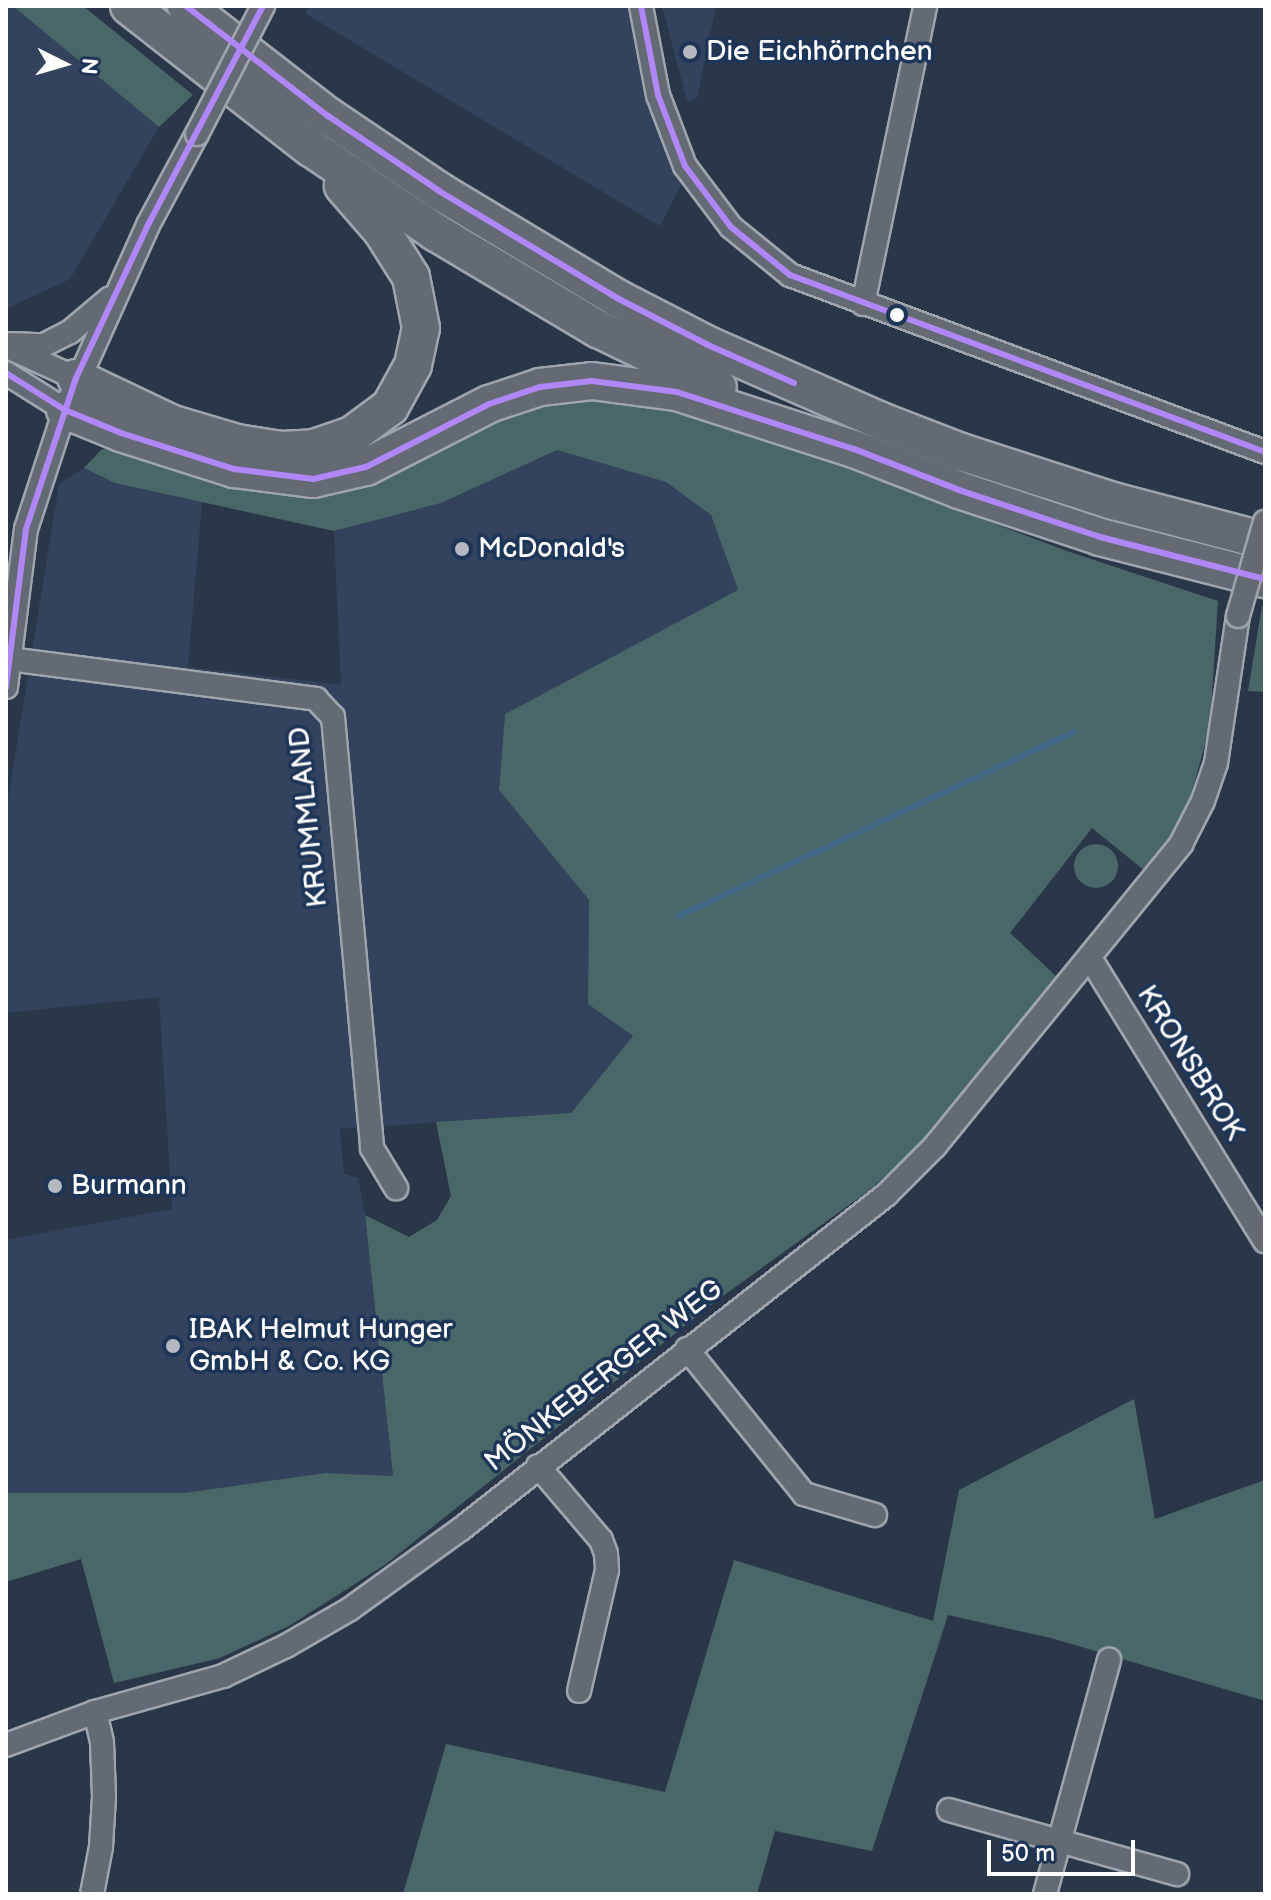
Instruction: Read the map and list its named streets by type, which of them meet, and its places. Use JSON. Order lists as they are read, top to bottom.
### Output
{
  "streets": {
    "street": ["KRUMMLAND", "KRONSBROK", "MÖNKEBERGER WEG"]
  },
  "crossings": [
    ["KRONSBROK", "MÖNKEBERGER WEG"]
  ],
  "places": [
    "Die Eichhörnchen",
    "McDonald's",
    "Burmann",
    "IBAK Helmut Hunger GmbH & Co. KG"
  ],
  "scale_bar": "50 m",
  "north": "right"
}
